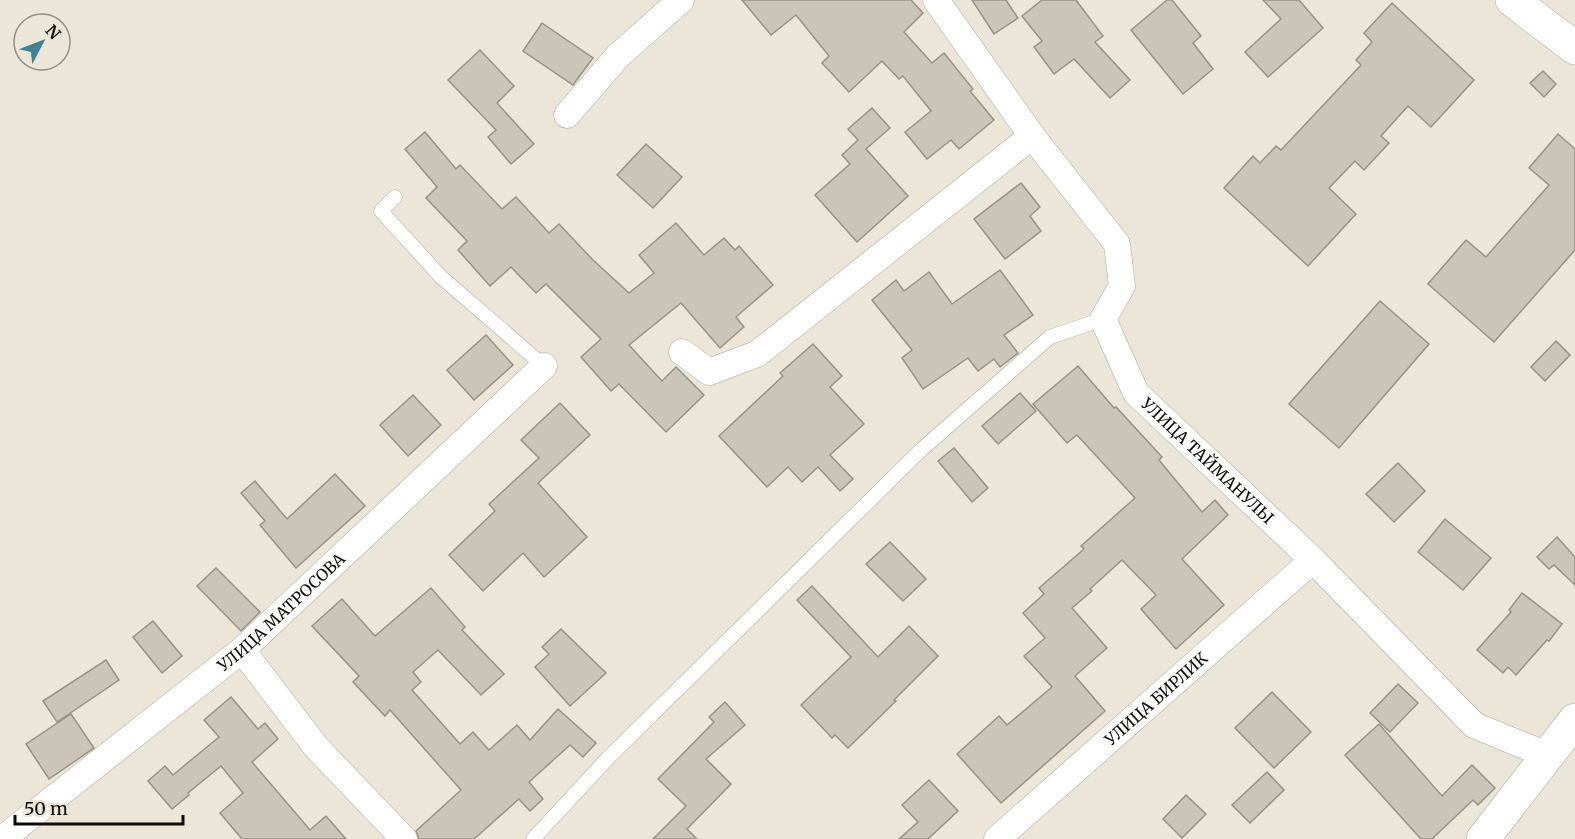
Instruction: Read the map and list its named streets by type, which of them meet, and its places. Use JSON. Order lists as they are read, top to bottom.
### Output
{
  "streets": {
    "street": ["УЛИЦА ТАЙМАНУЛЫ", "УЛИЦА МАТРОСОВА", "УЛИЦА БИРЛИК"]
  },
  "crossings": [
    ["УЛИЦА ТАЙМАНУЛЫ", "УЛИЦА БИРЛИК"]
  ],
  "scale_bar": "50 m",
  "north": "top right"
}
